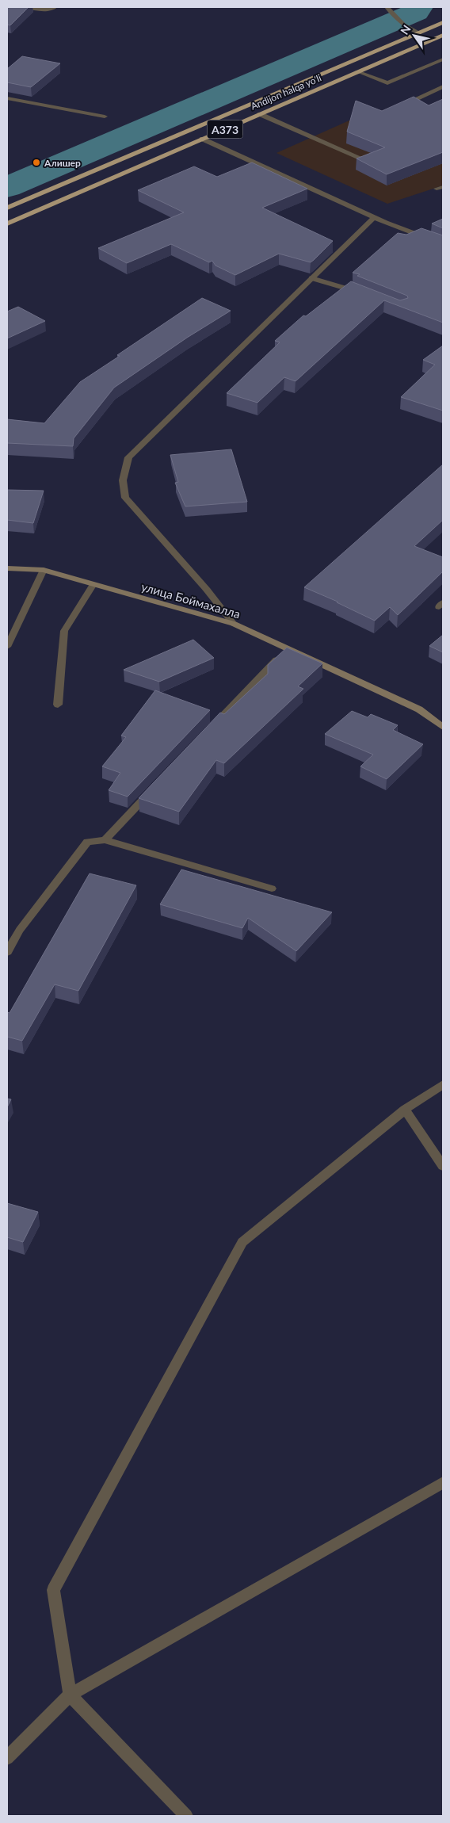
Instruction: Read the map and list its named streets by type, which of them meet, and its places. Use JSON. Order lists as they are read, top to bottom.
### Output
{
  "streets": {
    "highway": ["Andijon halqa yo‘li", "A373"],
    "main road": ["улица Боймахалла"]
  },
  "places": ["Алишер"],
  "north": "top left"
}
